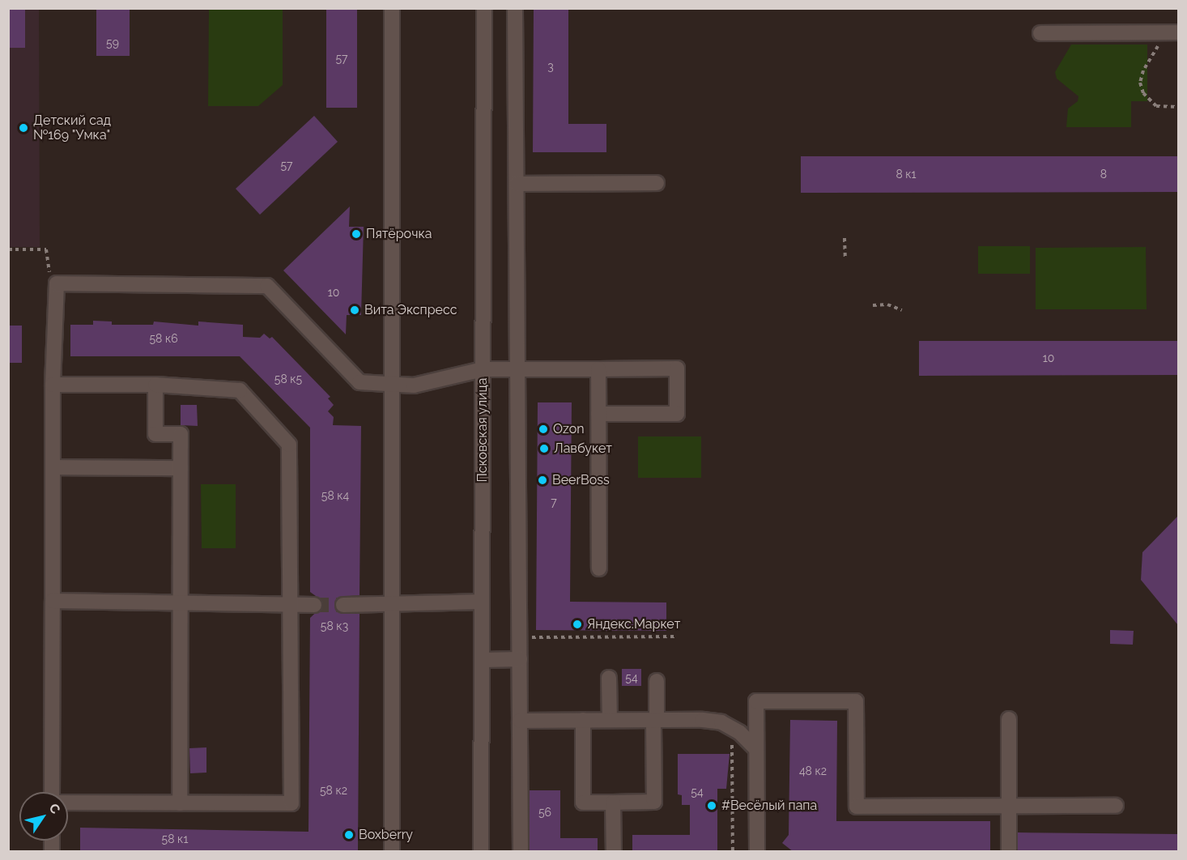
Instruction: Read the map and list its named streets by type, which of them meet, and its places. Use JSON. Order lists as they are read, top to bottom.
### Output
{
  "streets": {
    "street": ["Псковская улица"]
  },
  "places": [
    "Детский сад №169 \"Умка\"",
    "Пятёрочка",
    "Вита Экспресс",
    "Ozon",
    "Лавбукет",
    "BeerBoss",
    "Яндекс.Маркет",
    "#Весёлый папа",
    "Boxberry"
  ],
  "house_numbers": [
    "59",
    "57",
    "3",
    "57",
    "8 к1",
    "8",
    "10",
    "58 к6",
    "10",
    "58 к5",
    "58 к4",
    "7",
    "58 к3",
    "54",
    "48 к2",
    "58 к2",
    "54",
    "56",
    "58 к1"
  ],
  "north": "top right"
}
